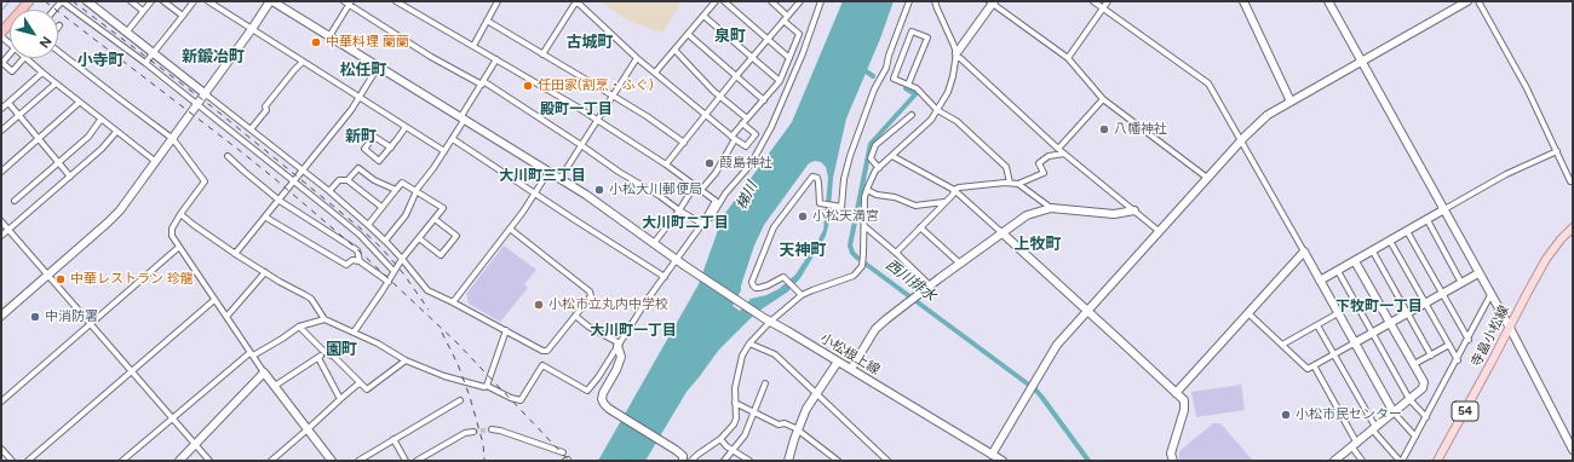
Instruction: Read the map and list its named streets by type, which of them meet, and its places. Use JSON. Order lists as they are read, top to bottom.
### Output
{
  "streets": {
    "main road": ["寺畠小松線", "54"],
    "street": ["小松根上線"]
  },
  "districts": [
    "泉町",
    "古城町",
    "新鍛冶町",
    "小寺町",
    "松任町",
    "殿町一丁目",
    "新町",
    "大川町三丁目",
    "大川町二丁目",
    "上牧町",
    "天神町",
    "下牧町一丁目",
    "大川町一丁目",
    "園町"
  ],
  "water": ["梯川", "西川排水"],
  "places": [
    "中華料理 蘭蘭",
    "任田家(割烹・ふぐ)",
    "八幡神社",
    "葭島神社",
    "小松大川郵便局",
    "小松天満宮",
    "中華レストラン 珍龍",
    "小松市立丸内中学校",
    "中消防署",
    "小松市民センター"
  ],
  "north": "bottom right"
}
